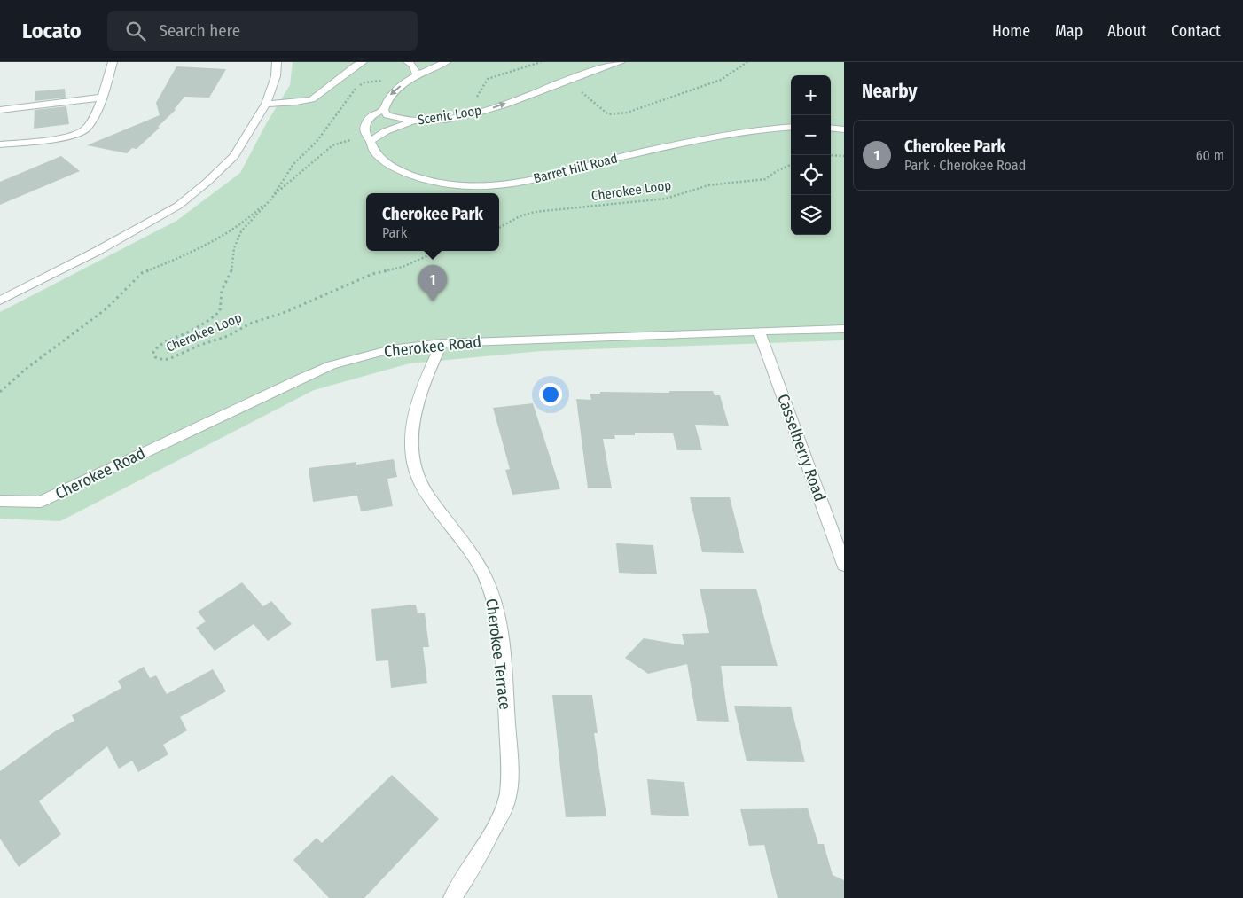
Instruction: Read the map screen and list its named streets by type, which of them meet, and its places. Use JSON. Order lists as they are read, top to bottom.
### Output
{
  "streets": {
    "street": [
      "Scenic Loop",
      "Barret Hill Road",
      "Cherokee Road",
      "Casselberry Road",
      "Cherokee Terrace"
    ],
    "path": ["Cherokee Loop"]
  },
  "crossings": [
    ["Cherokee Road", "Casselberry Road"],
    ["Cherokee Road", "Cherokee Terrace"]
  ],
  "one_way": ["Scenic Loop"],
  "page": {
    "header": "Locato",
    "search": "Search here",
    "nav": [
      "Home",
      "Map",
      "About",
      "Contact"
    ],
    "heading": "Nearby",
    "map_buttons": ["+", "−"],
    "list": [
      {
        "mark": "1",
        "name": "Cherokee Park",
        "note": "Park · Cherokee Road",
        "value": "60 m"
      }
    ],
    "popup": ["Cherokee Park", "Park"],
    "pins": "1"
  }
}
